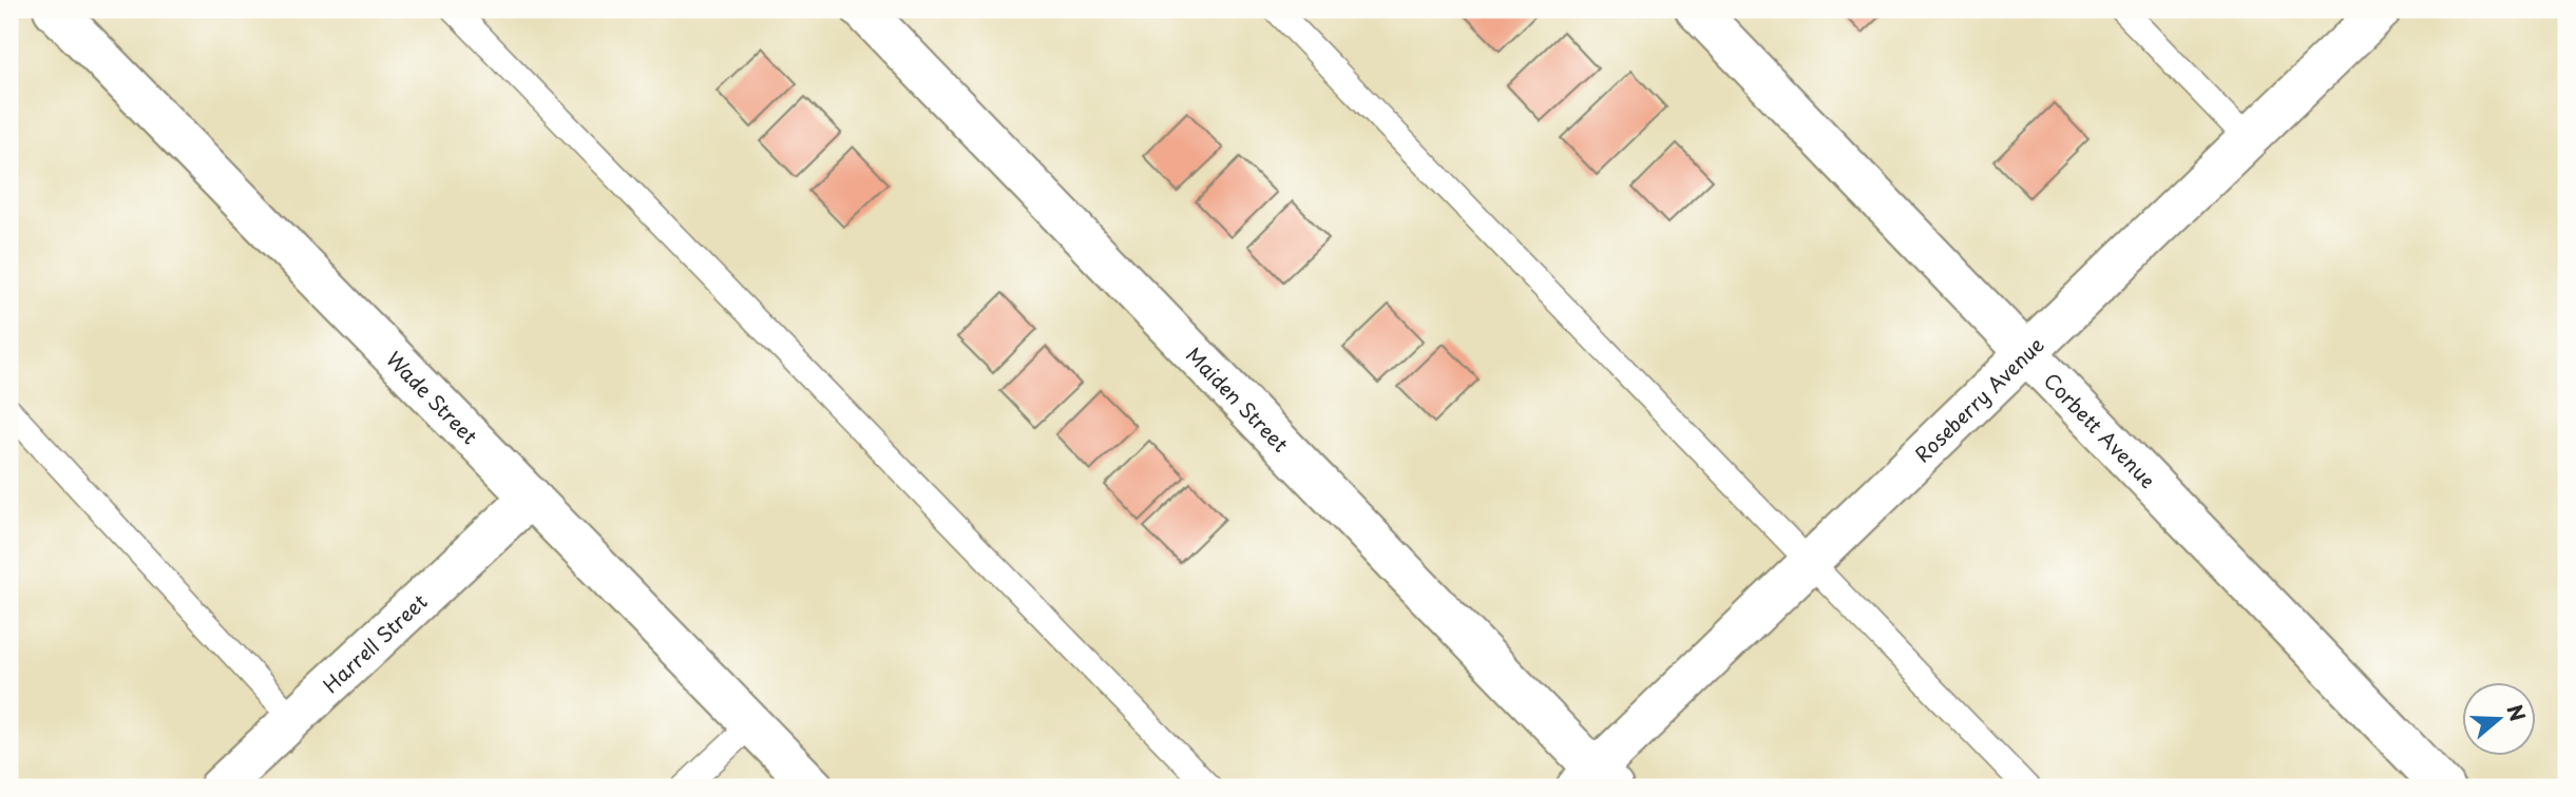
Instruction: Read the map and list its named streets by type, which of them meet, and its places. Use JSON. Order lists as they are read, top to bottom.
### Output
{
  "streets": {
    "street": [
      "Wade Street",
      "Maiden Street",
      "Roseberry Avenue",
      "Corbett Avenue",
      "Harrell Street"
    ]
  },
  "crossings": [
    ["Wade Street", "Harrell Street"],
    ["Maiden Street", "Roseberry Avenue"],
    ["Roseberry Avenue", "Corbett Avenue"]
  ],
  "north": "right"
}
